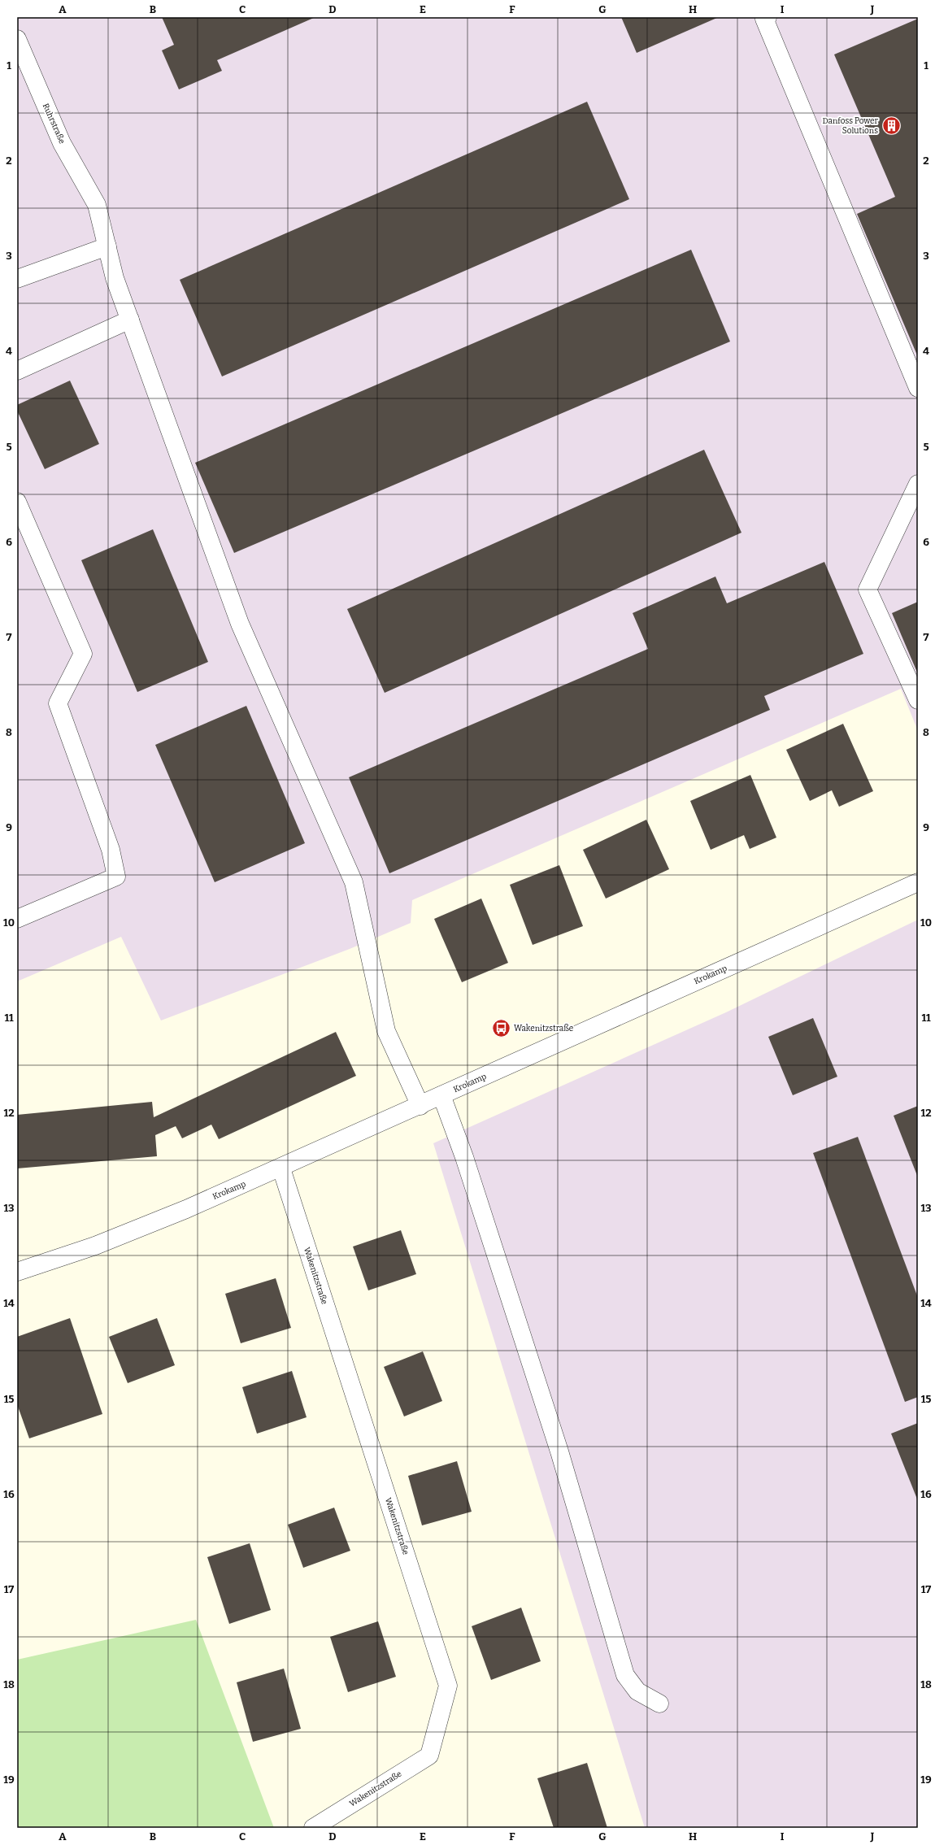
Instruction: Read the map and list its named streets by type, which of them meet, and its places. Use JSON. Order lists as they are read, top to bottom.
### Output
{
  "streets": {
    "street": ["Ruhrstraße", "Krokamp", "Wakenitzstraße"]
  },
  "crossings": [
    ["Ruhrstraße", "Krokamp"],
    ["Krokamp", "Wakenitzstraße"]
  ],
  "places": {
    "building": ["Danfoss Power Solutions"],
    "bus stop": ["Wakenitzstraße"]
  },
  "grid": {
    "columns": [
      "A",
      "B",
      "C",
      "D",
      "E",
      "F",
      "G",
      "H",
      "I",
      "J"
    ],
    "rows": [
      "1",
      "2",
      "3",
      "4",
      "5",
      "6",
      "7",
      "8",
      "9",
      "10",
      "11",
      "12",
      "13",
      "14",
      "15",
      "16",
      "17",
      "18",
      "19"
    ]
  }
}
